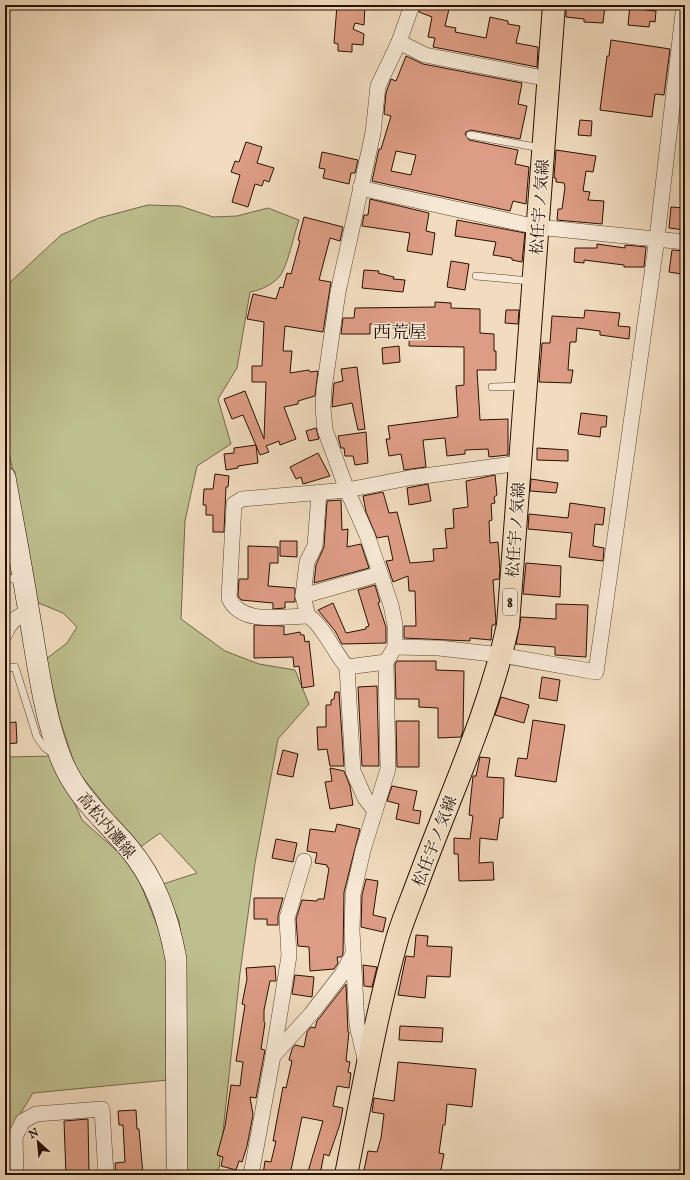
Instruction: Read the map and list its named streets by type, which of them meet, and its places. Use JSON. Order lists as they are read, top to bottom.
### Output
{
  "streets": {
    "main road": ["松任宇ノ気線", "8", "高松内灘線"]
  },
  "districts": ["西荒屋"],
  "north": "top left"
}
